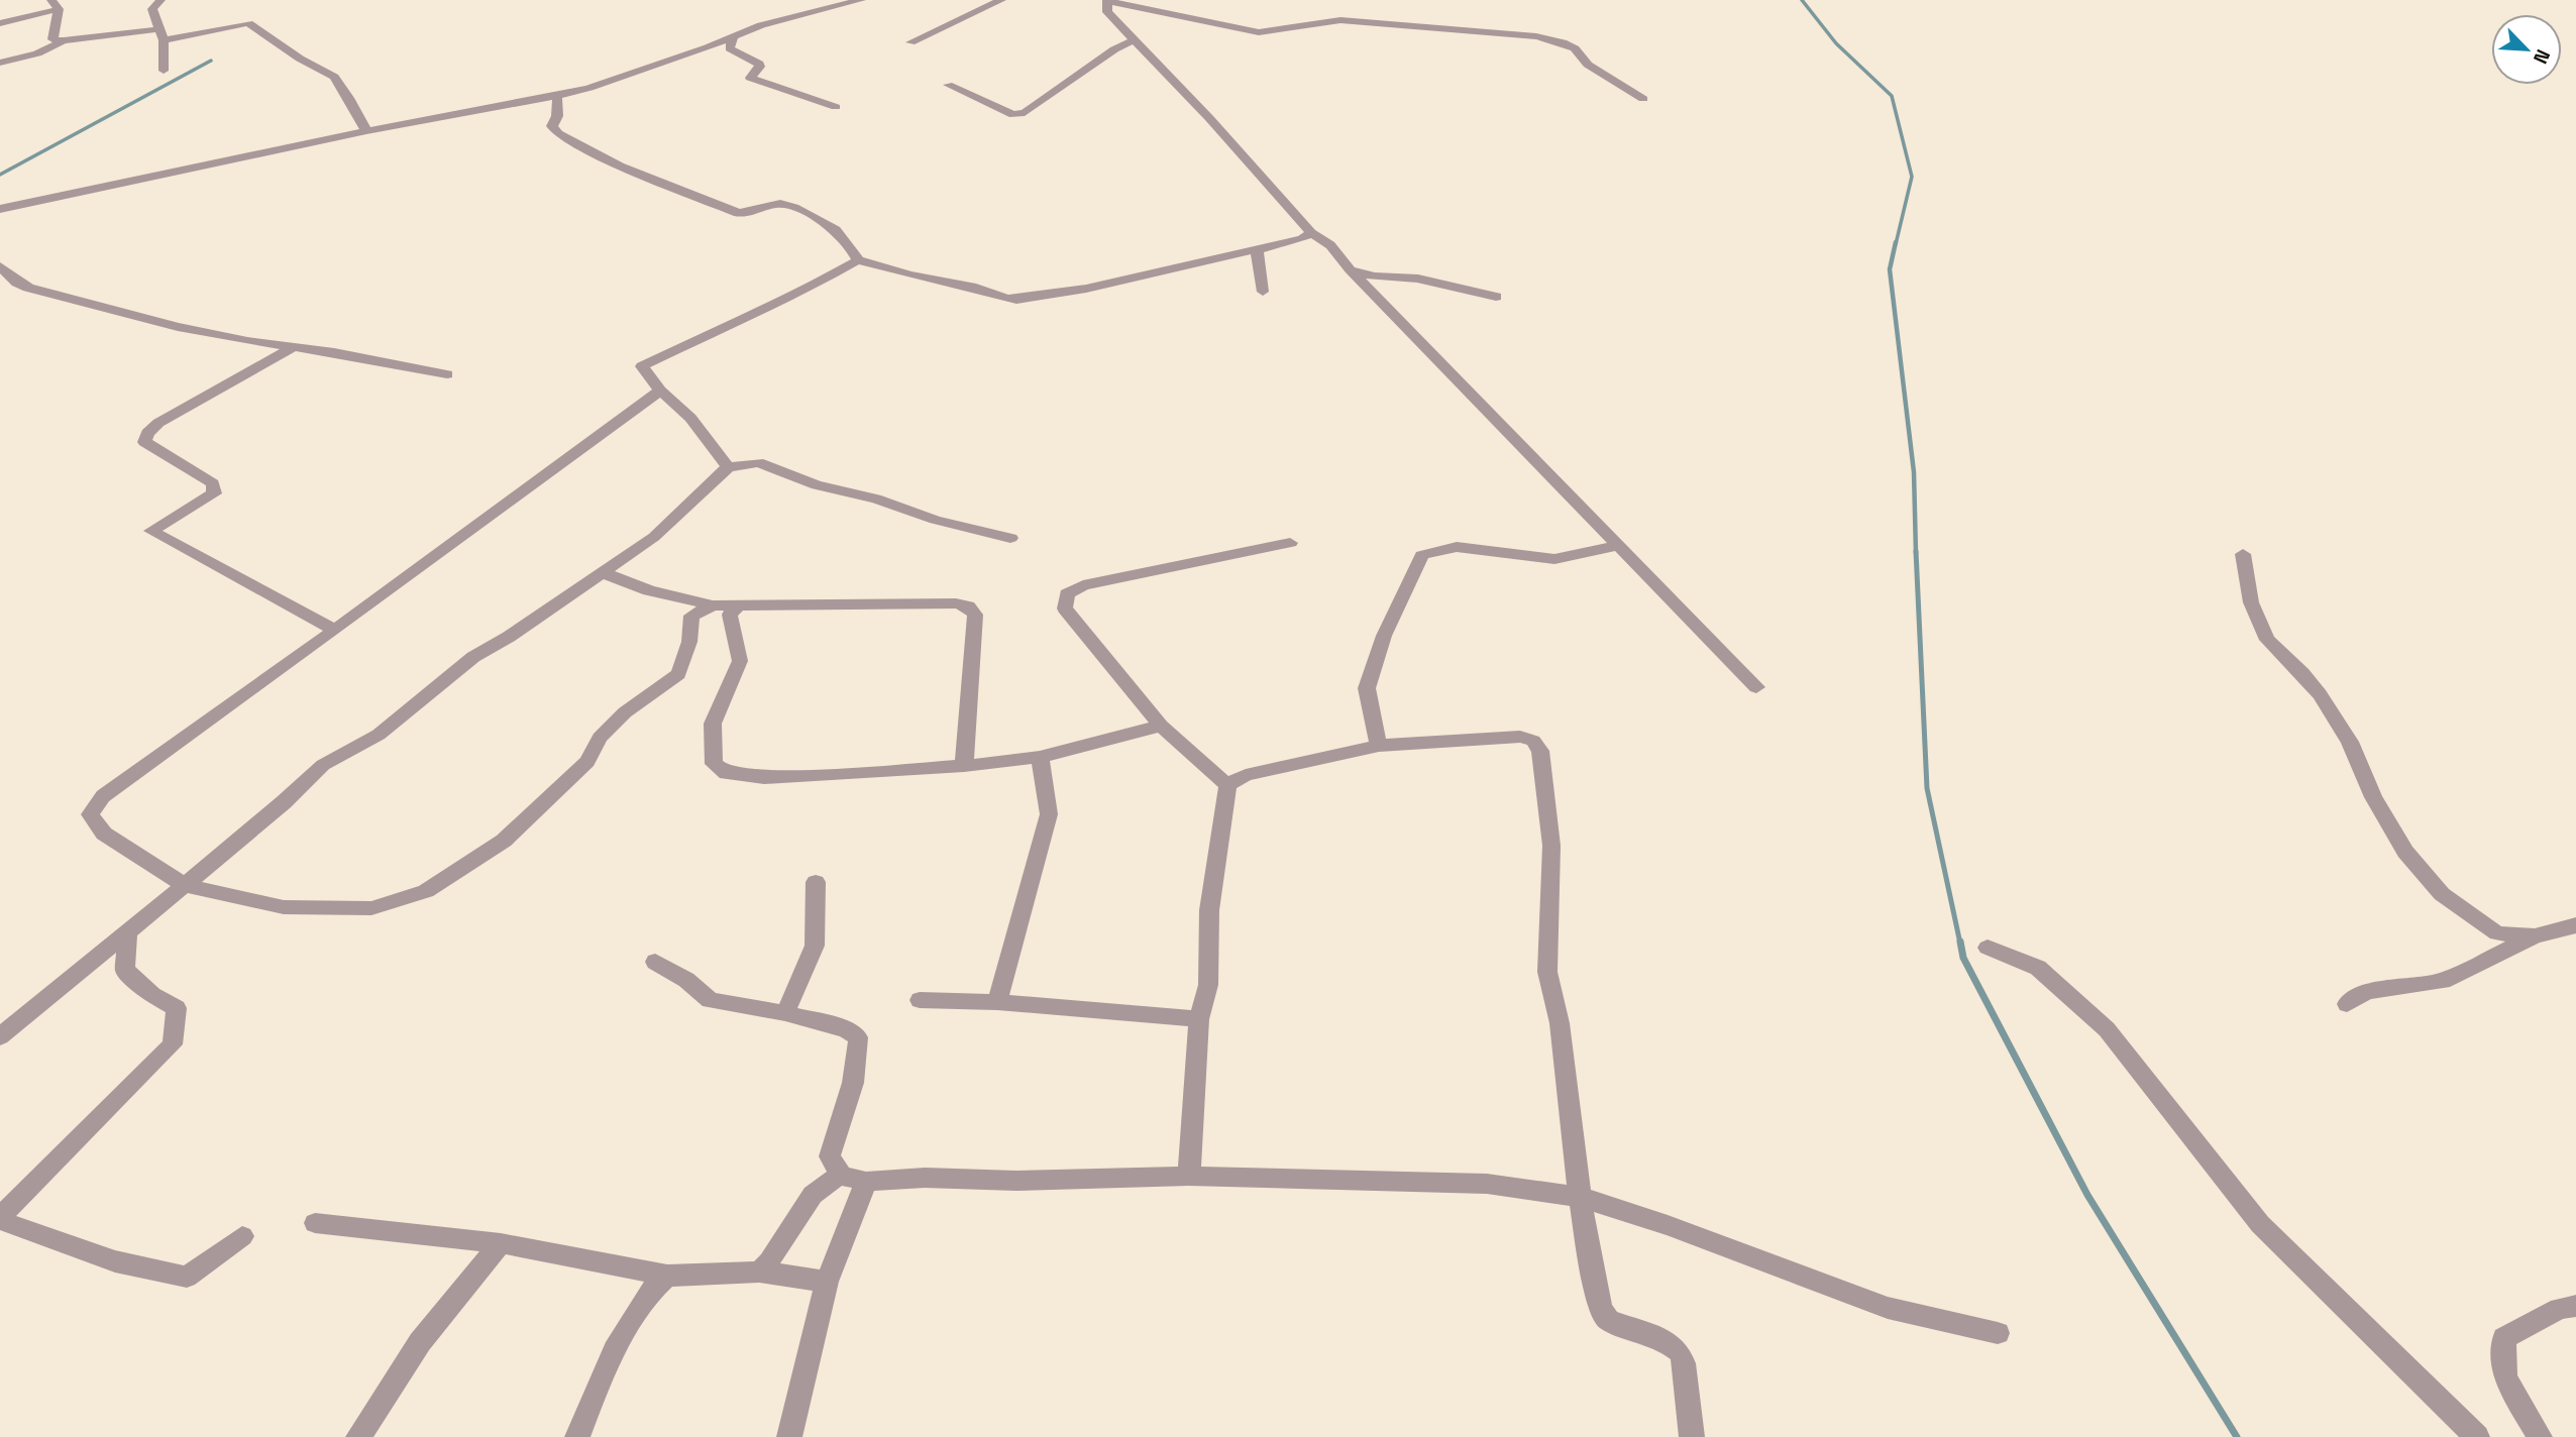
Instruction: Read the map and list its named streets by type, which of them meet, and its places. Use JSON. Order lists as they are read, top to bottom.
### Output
{
  "north": "bottom right"
}
